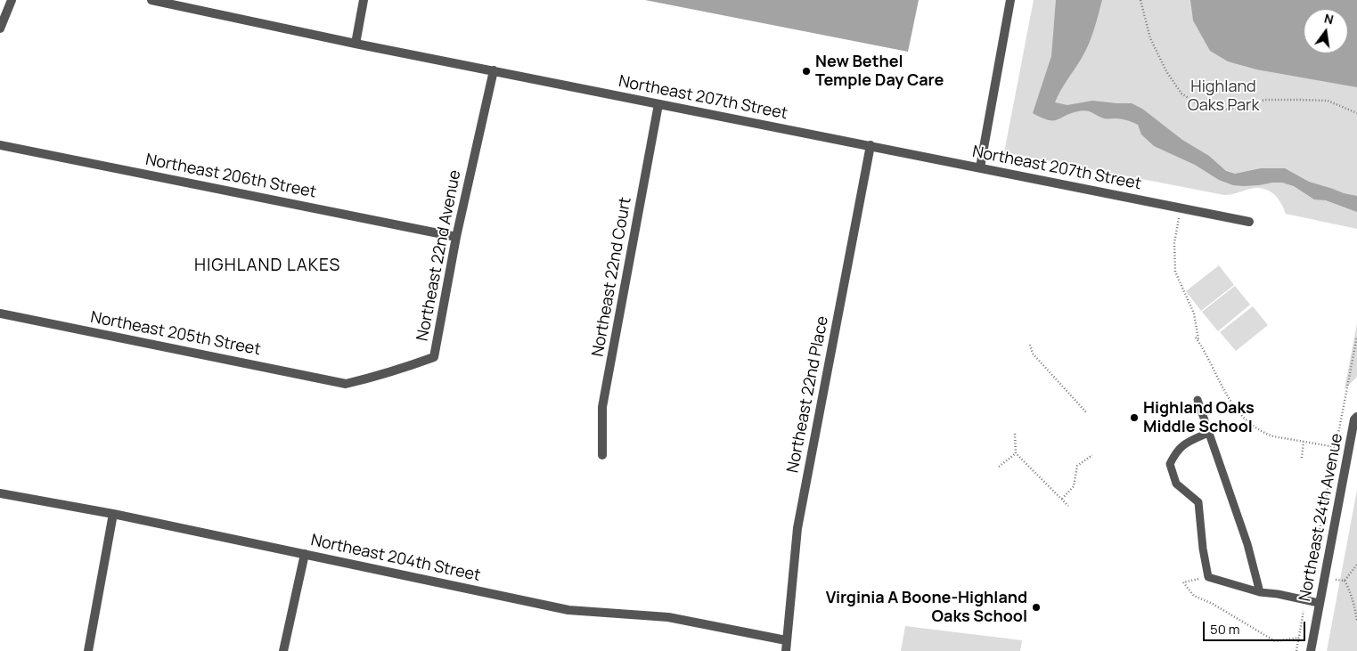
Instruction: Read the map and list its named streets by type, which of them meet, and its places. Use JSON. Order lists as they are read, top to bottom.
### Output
{
  "streets": {
    "street": [
      "Northeast 207th Street",
      "Northeast 206th Street",
      "Northeast 22nd Avenue",
      "Northeast 22nd Court",
      "Northeast 205th Street",
      "Northeast 22nd Place",
      "Northeast 24th Avenue",
      "Northeast 204th Street"
    ]
  },
  "crossings": [
    ["Northeast 207th Street", "Northeast 22nd Avenue"],
    ["Northeast 207th Street", "Northeast 22nd Court"],
    ["Northeast 207th Street", "Northeast 22nd Place"],
    ["Northeast 206th Street", "Northeast 22nd Avenue"],
    ["Northeast 22nd Avenue", "Northeast 205th Street"],
    ["Northeast 22nd Place", "Northeast 204th Street"]
  ],
  "districts": ["HIGHLAND LAKES"],
  "parks": ["Highland Oaks Park"],
  "places": ["New Bethel Temple Day Care", "Highland Oaks Middle School", "Virginia A Boone-Highland Oaks School"],
  "scale_bar": "50 m",
  "north": "top"
}
